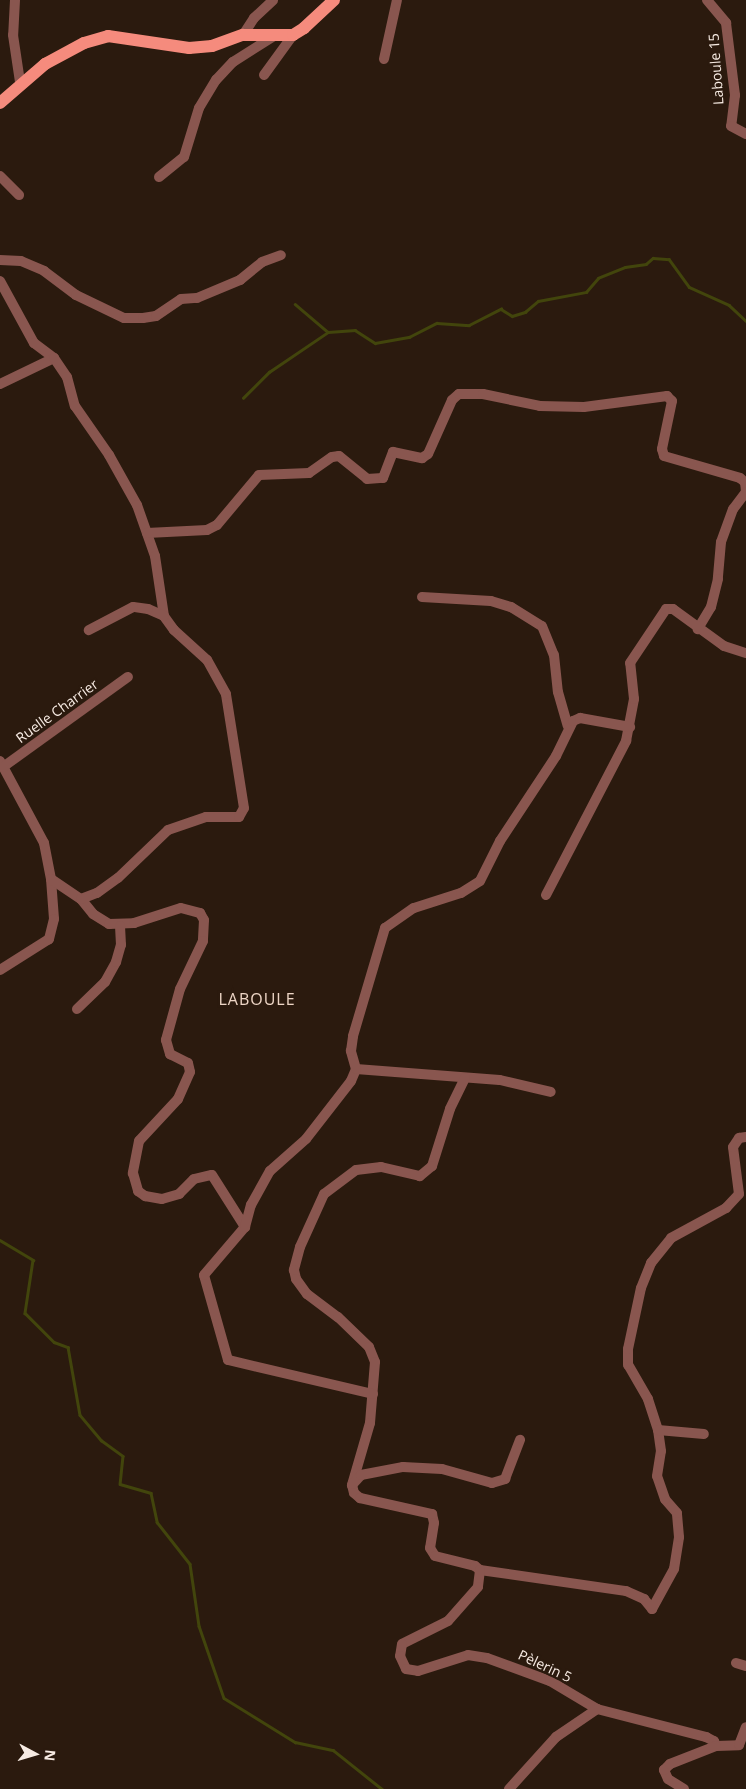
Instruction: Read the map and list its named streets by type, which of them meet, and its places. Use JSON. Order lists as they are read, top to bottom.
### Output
{
  "streets": {
    "street": ["Laboule 15", "Ruelle Charrier", "Pèlerin 5"]
  },
  "districts": ["LABOULE"],
  "north": "right"
}
